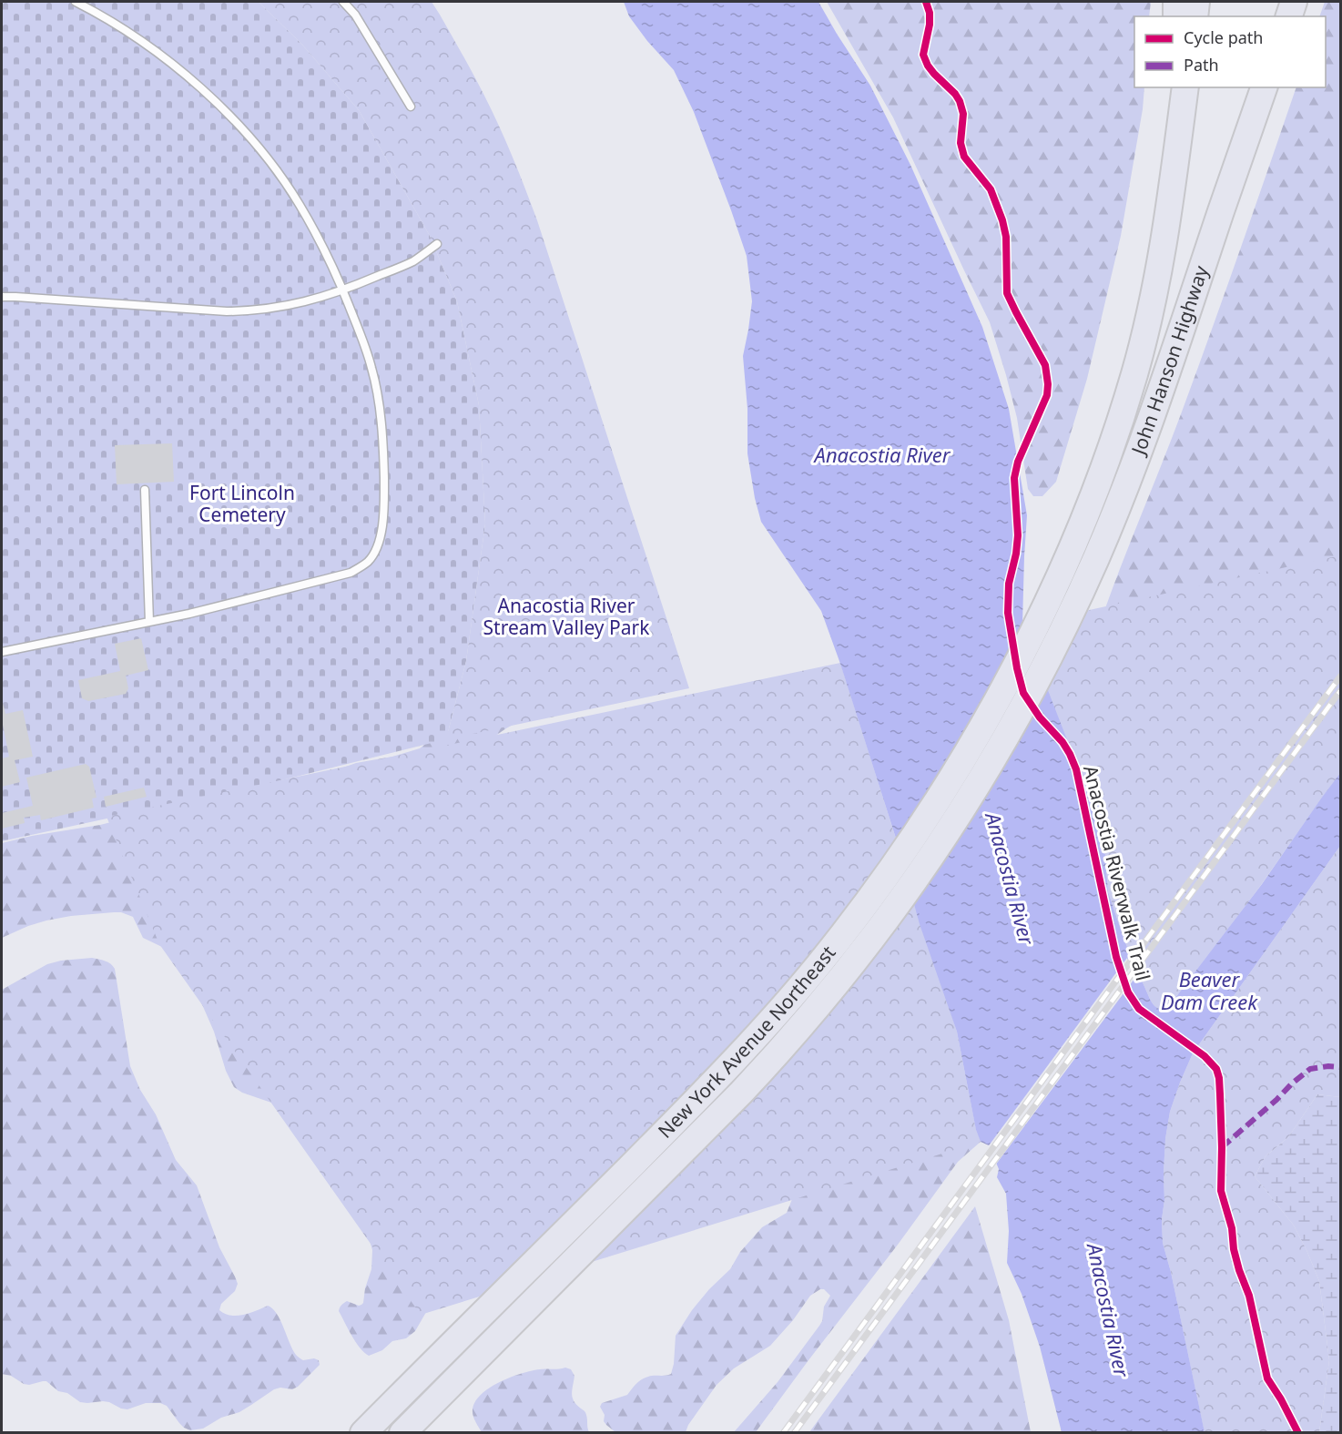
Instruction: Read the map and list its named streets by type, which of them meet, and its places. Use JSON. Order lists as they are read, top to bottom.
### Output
{
  "streets": {
    "highway": ["John Hanson Highway", "New York Avenue Northeast"],
    "cycle path": ["Anacostia Riverwalk Trail"]
  },
  "crossings": [
    ["John Hanson Highway", "New York Avenue Northeast"]
  ],
  "water": ["Anacostia River", "Beaver Dam Creek"],
  "parks": ["Fort Lincoln Cemetery", "Anacostia River Stream Valley Park"],
  "legend": ["Cycle path", "Path"]
}
